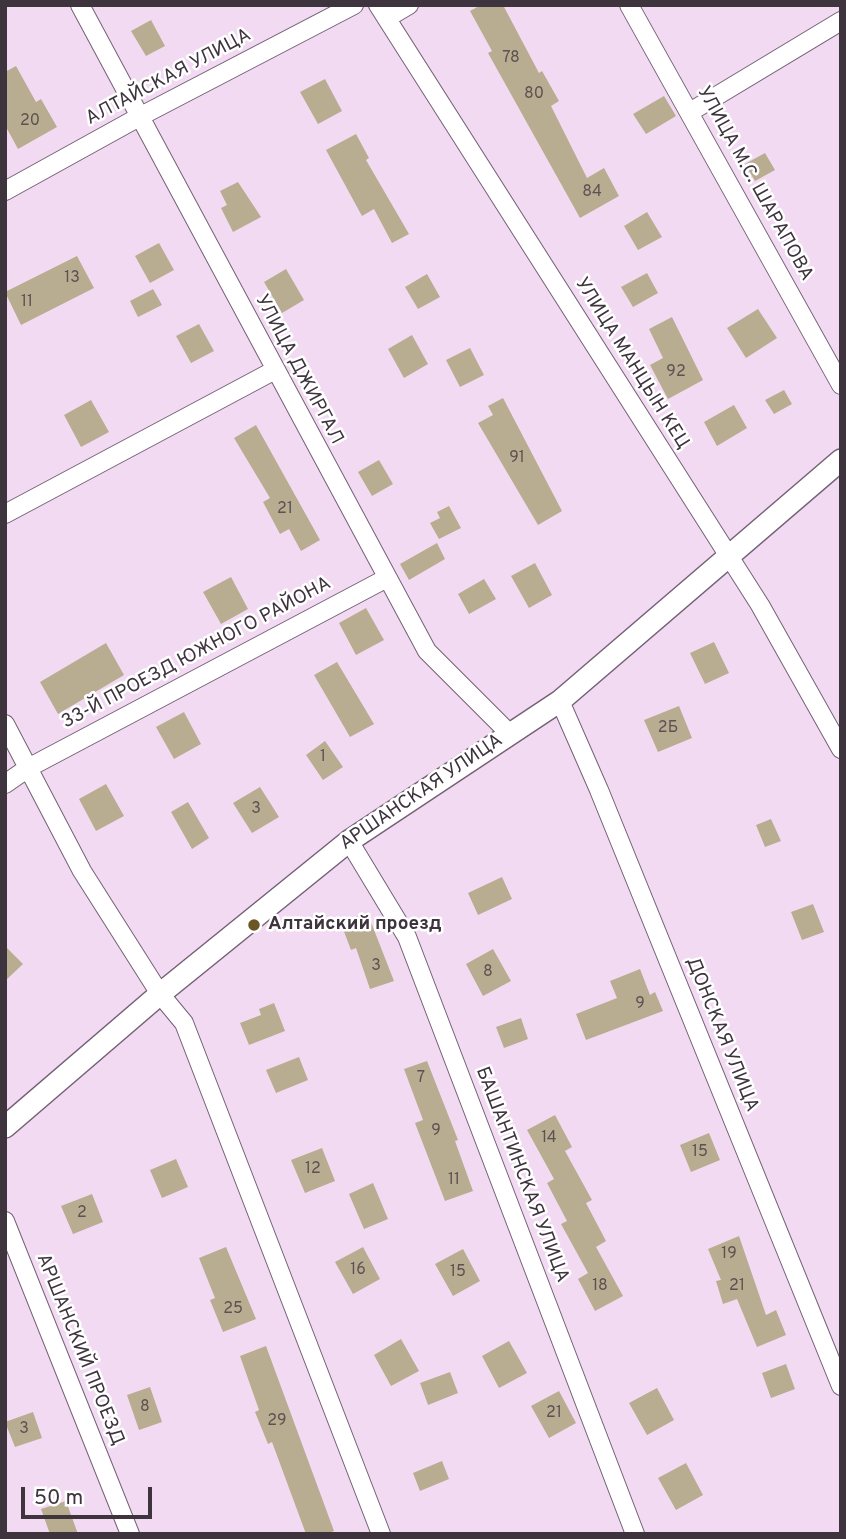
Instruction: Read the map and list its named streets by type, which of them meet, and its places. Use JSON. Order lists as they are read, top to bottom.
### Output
{
  "streets": {
    "street": [
      "АЛТАЙСКАЯ УЛИЦА",
      "УЛИЦА М.С. ШАРАПОВА",
      "УЛИЦА МАНЦЫН КЕЦ",
      "УЛИЦА ДЖИРГАЛ",
      "33-Й ПРОЕЗД ЮЖНОГО РАЙОНА",
      "АРШАНСКАЯ УЛИЦА",
      "ДОНСКАЯ УЛИЦА",
      "БАШАНТИНСКАЯ УЛИЦА",
      "АРШАНСКИЙ ПРОЕЗД"
    ]
  },
  "crossings": [
    ["АЛТАЙСКАЯ УЛИЦА", "УЛИЦА ДЖИРГАЛ"],
    ["УЛИЦА МАНЦЫН КЕЦ", "АРШАНСКАЯ УЛИЦА"],
    ["УЛИЦА ДЖИРГАЛ", "33-Й ПРОЕЗД ЮЖНОГО РАЙОНА"],
    ["УЛИЦА ДЖИРГАЛ", "АРШАНСКАЯ УЛИЦА"],
    ["АРШАНСКАЯ УЛИЦА", "ДОНСКАЯ УЛИЦА"],
    ["АРШАНСКАЯ УЛИЦА", "БАШАНТИНСКАЯ УЛИЦА"]
  ],
  "places": ["Алтайский проезд"],
  "house_numbers": [
    "78",
    "80",
    "20",
    "84",
    "13",
    "11",
    "92",
    "91",
    "21",
    "2Б",
    "1",
    "3",
    "3",
    "8",
    "9",
    "7",
    "9",
    "14",
    "15",
    "12",
    "11",
    "2",
    "19",
    "16",
    "15",
    "18",
    "21",
    "25",
    "8",
    "21",
    "29",
    "3"
  ],
  "scale_bar": "50 m"
}
